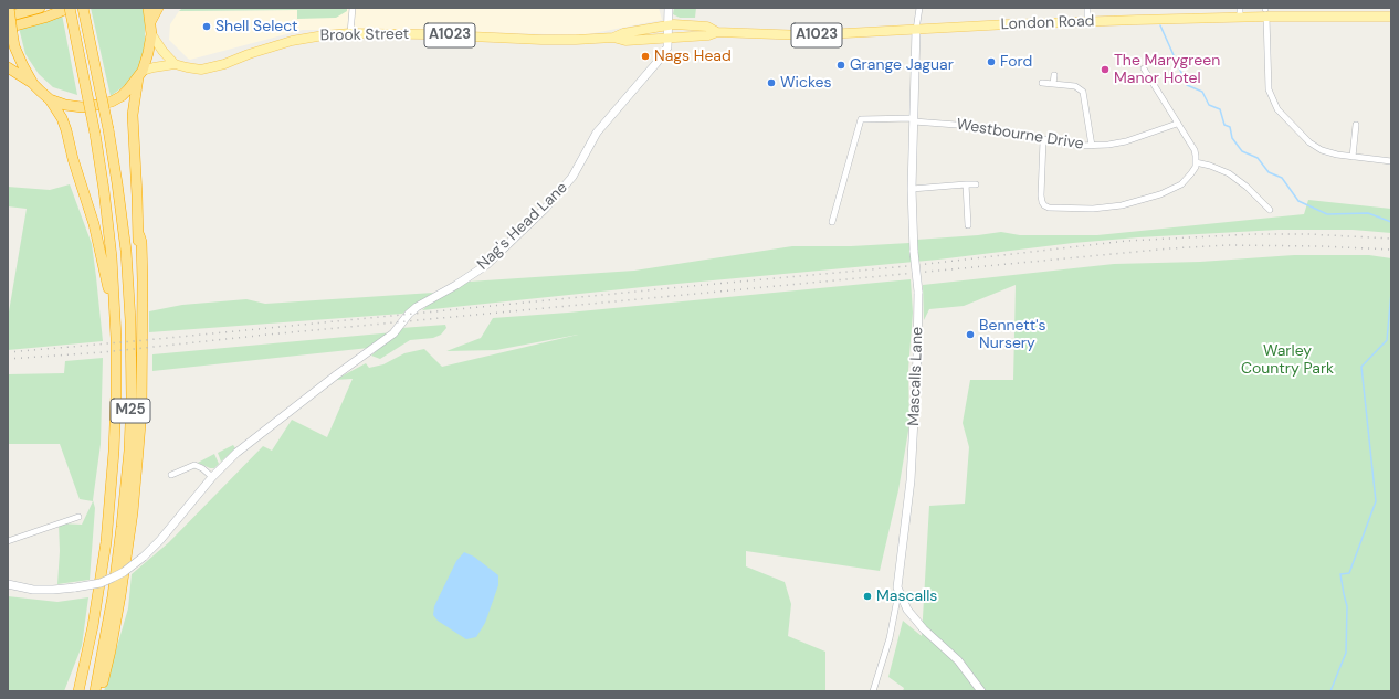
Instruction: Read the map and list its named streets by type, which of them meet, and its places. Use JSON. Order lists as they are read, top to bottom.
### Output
{
  "streets": {
    "highway": ["M25"],
    "main road": ["London Road", "Brook Street", "A1023"],
    "street": ["Westbourne Drive", "Nag's Head Lane", "Mascalls Lane"]
  },
  "crossings": [
    ["London Road", "Brook Street"],
    ["London Road", "Mascalls Lane"],
    ["Brook Street", "Nag's Head Lane"],
    ["Brook Street", "Mascalls Lane"],
    ["Brook Street", "M25"],
    ["Westbourne Drive", "Mascalls Lane"]
  ],
  "parks": ["Warley Country Park"],
  "places": [
    "Shell Select",
    "Nags Head",
    "Ford",
    "Grange Jaguar",
    "The Marygreen Manor Hotel",
    "Wickes",
    "Bennett's Nursery",
    "Mascalls"
  ]
}
